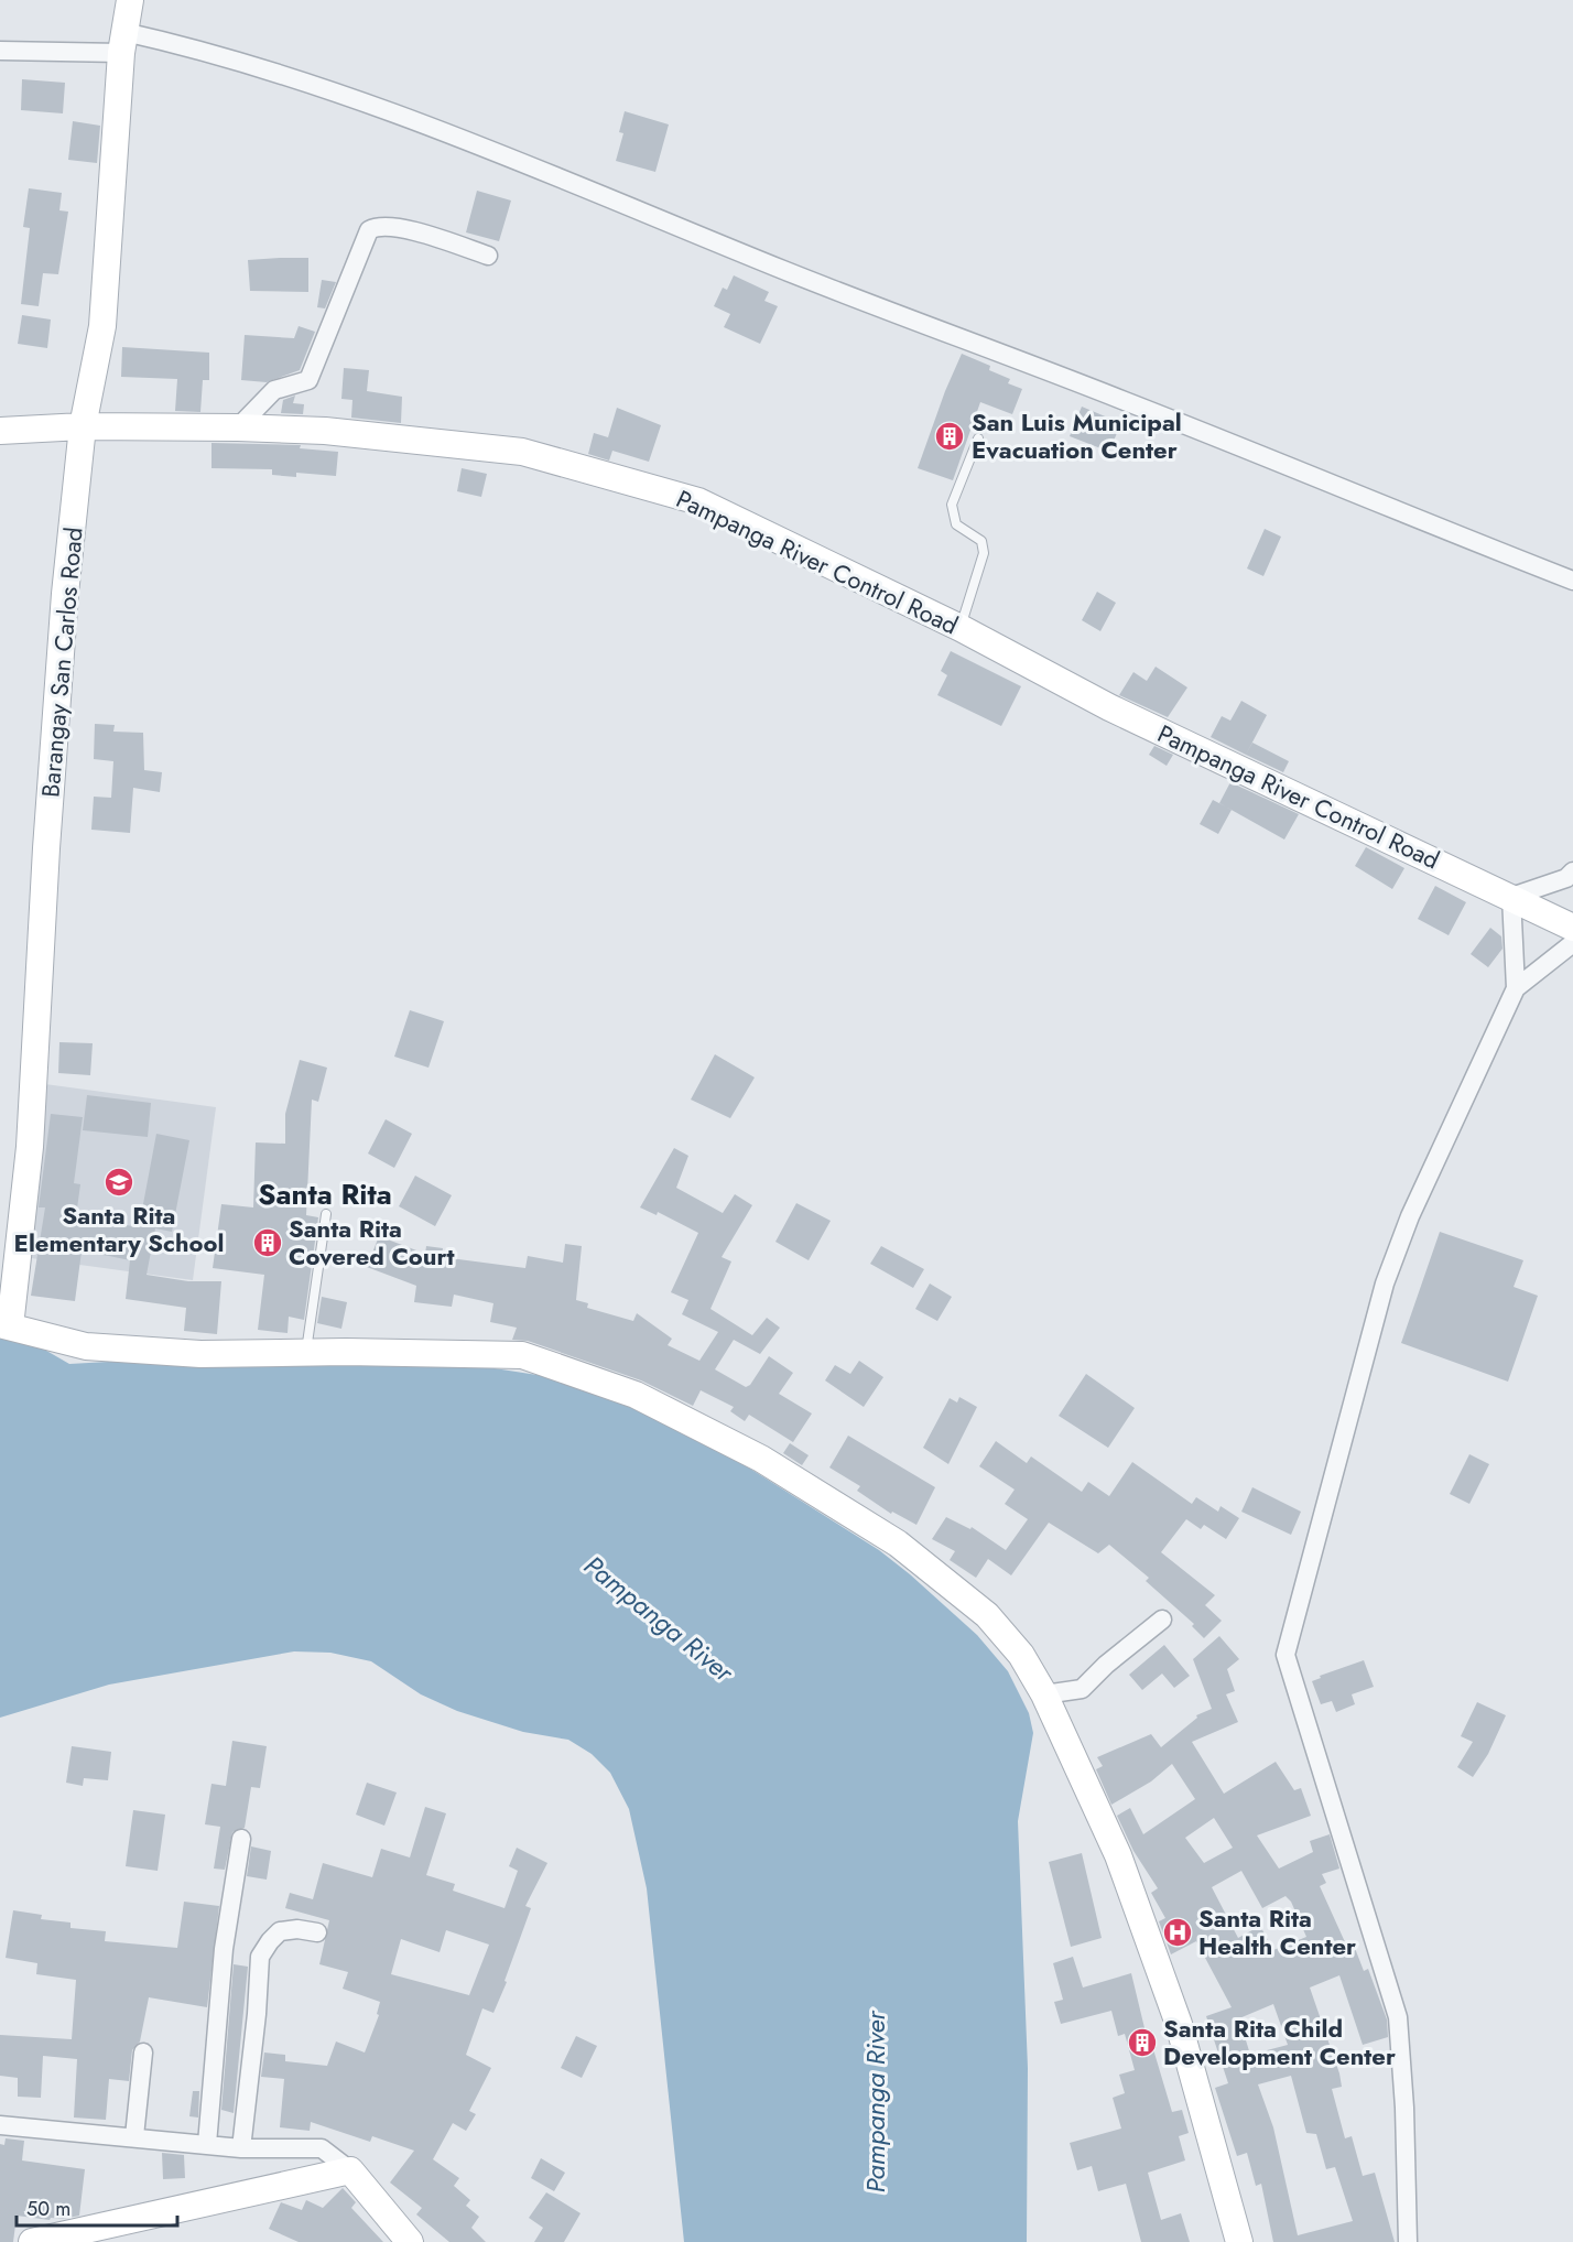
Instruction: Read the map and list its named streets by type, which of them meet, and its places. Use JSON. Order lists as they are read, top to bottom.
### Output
{
  "streets": {
    "street": ["Pampanga River Control Road", "Barangay San Carlos Road"]
  },
  "crossings": [
    ["Pampanga River Control Road", "Barangay San Carlos Road"]
  ],
  "districts": ["Santa Rita"],
  "water": ["Pampanga River"],
  "places": {
    "building": ["San Luis Municipal Evacuation Center", "Santa Rita Covered Court", "Santa Rita Child Development Center"],
    "school or university": ["Santa Rita Elementary School"],
    "hospital": ["Santa Rita Health Center"]
  },
  "scale_bar": "50 m"
}
